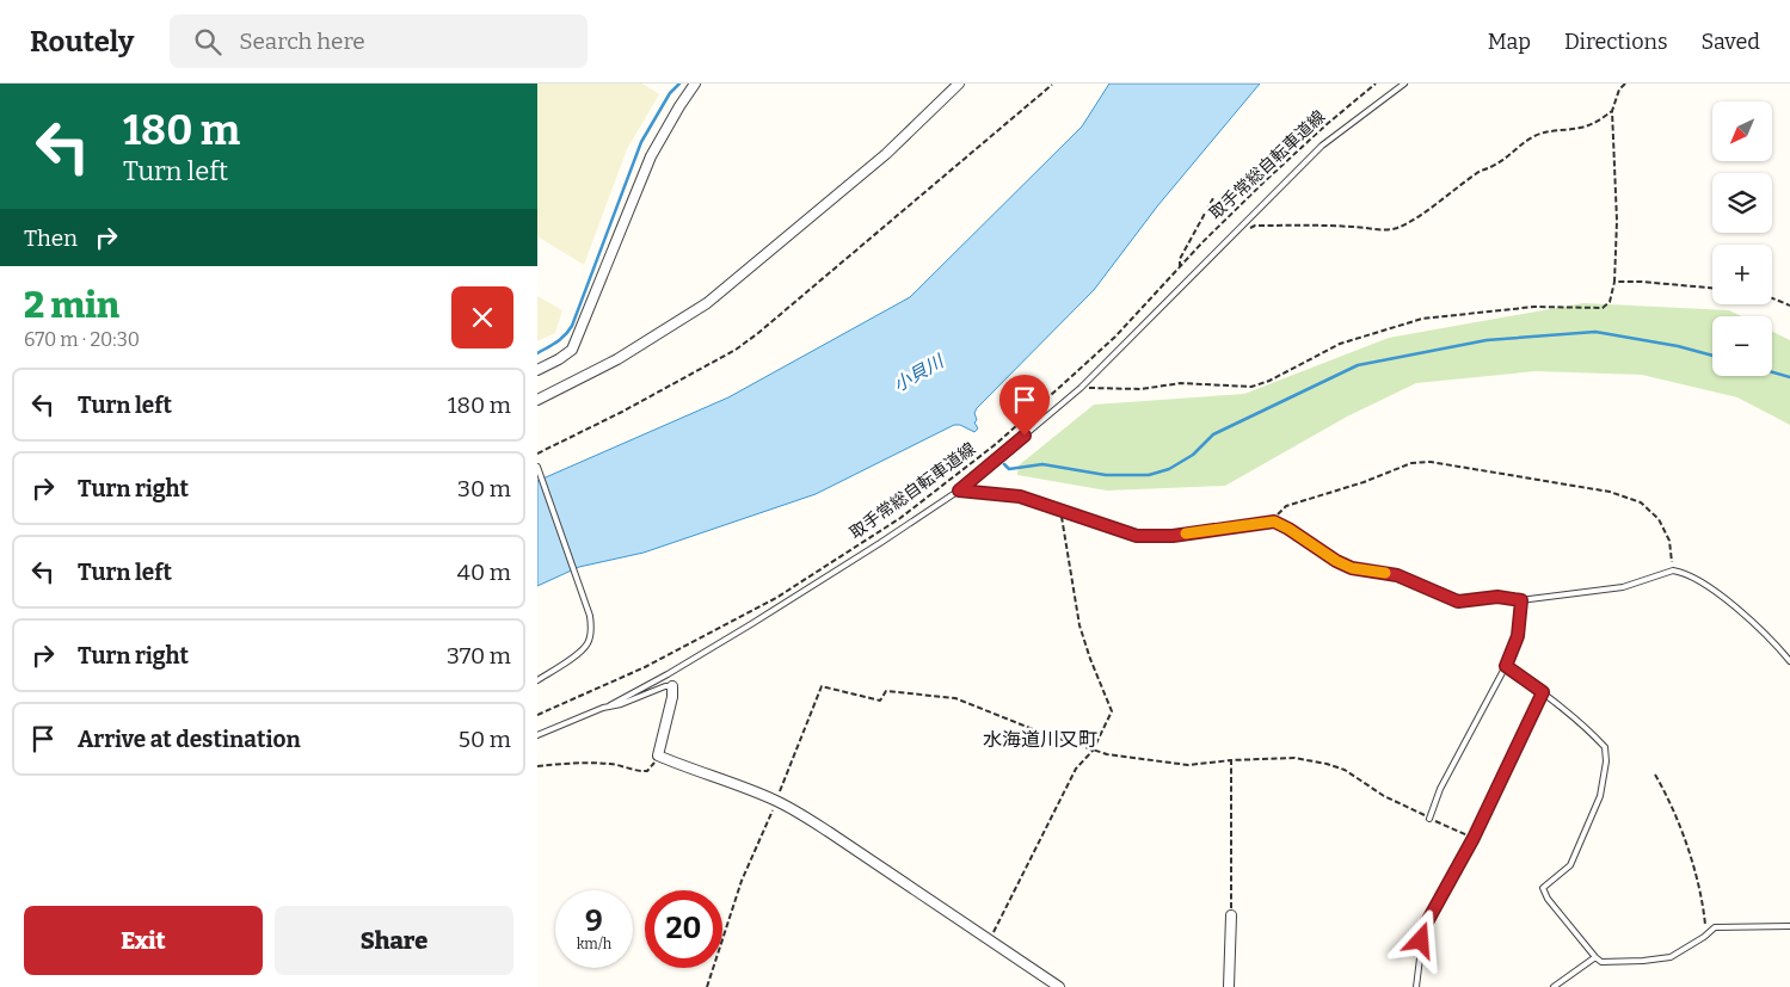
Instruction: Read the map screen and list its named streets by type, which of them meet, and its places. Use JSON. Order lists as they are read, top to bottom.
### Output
{
  "streets": {
    "path": ["取手常総自転車道線"]
  },
  "districts": ["水海道川又町"],
  "water": ["小貝川"],
  "north": "bottom left",
  "page": {
    "header": "Routely",
    "search": "Search here",
    "nav": ["Map", "Directions", "Saved"],
    "turn": ["180 m", "Turn left"],
    "map_buttons": ["+", "−"],
    "then": "Then",
    "heading": ["2 min", "670 m · 20:30"],
    "list": [
      {
        "name": "Turn left",
        "value": "180 m"
      },
      {
        "name": "Turn right",
        "value": "30 m"
      },
      {
        "name": "Turn left",
        "value": "40 m"
      },
      {
        "name": "Turn right",
        "value": "370 m"
      },
      {
        "name": "Arrive at destination",
        "value": "50 m"
      }
    ],
    "speed": "9 km/h",
    "limit": "20",
    "buttons": ["Exit", "Share"]
  }
}
